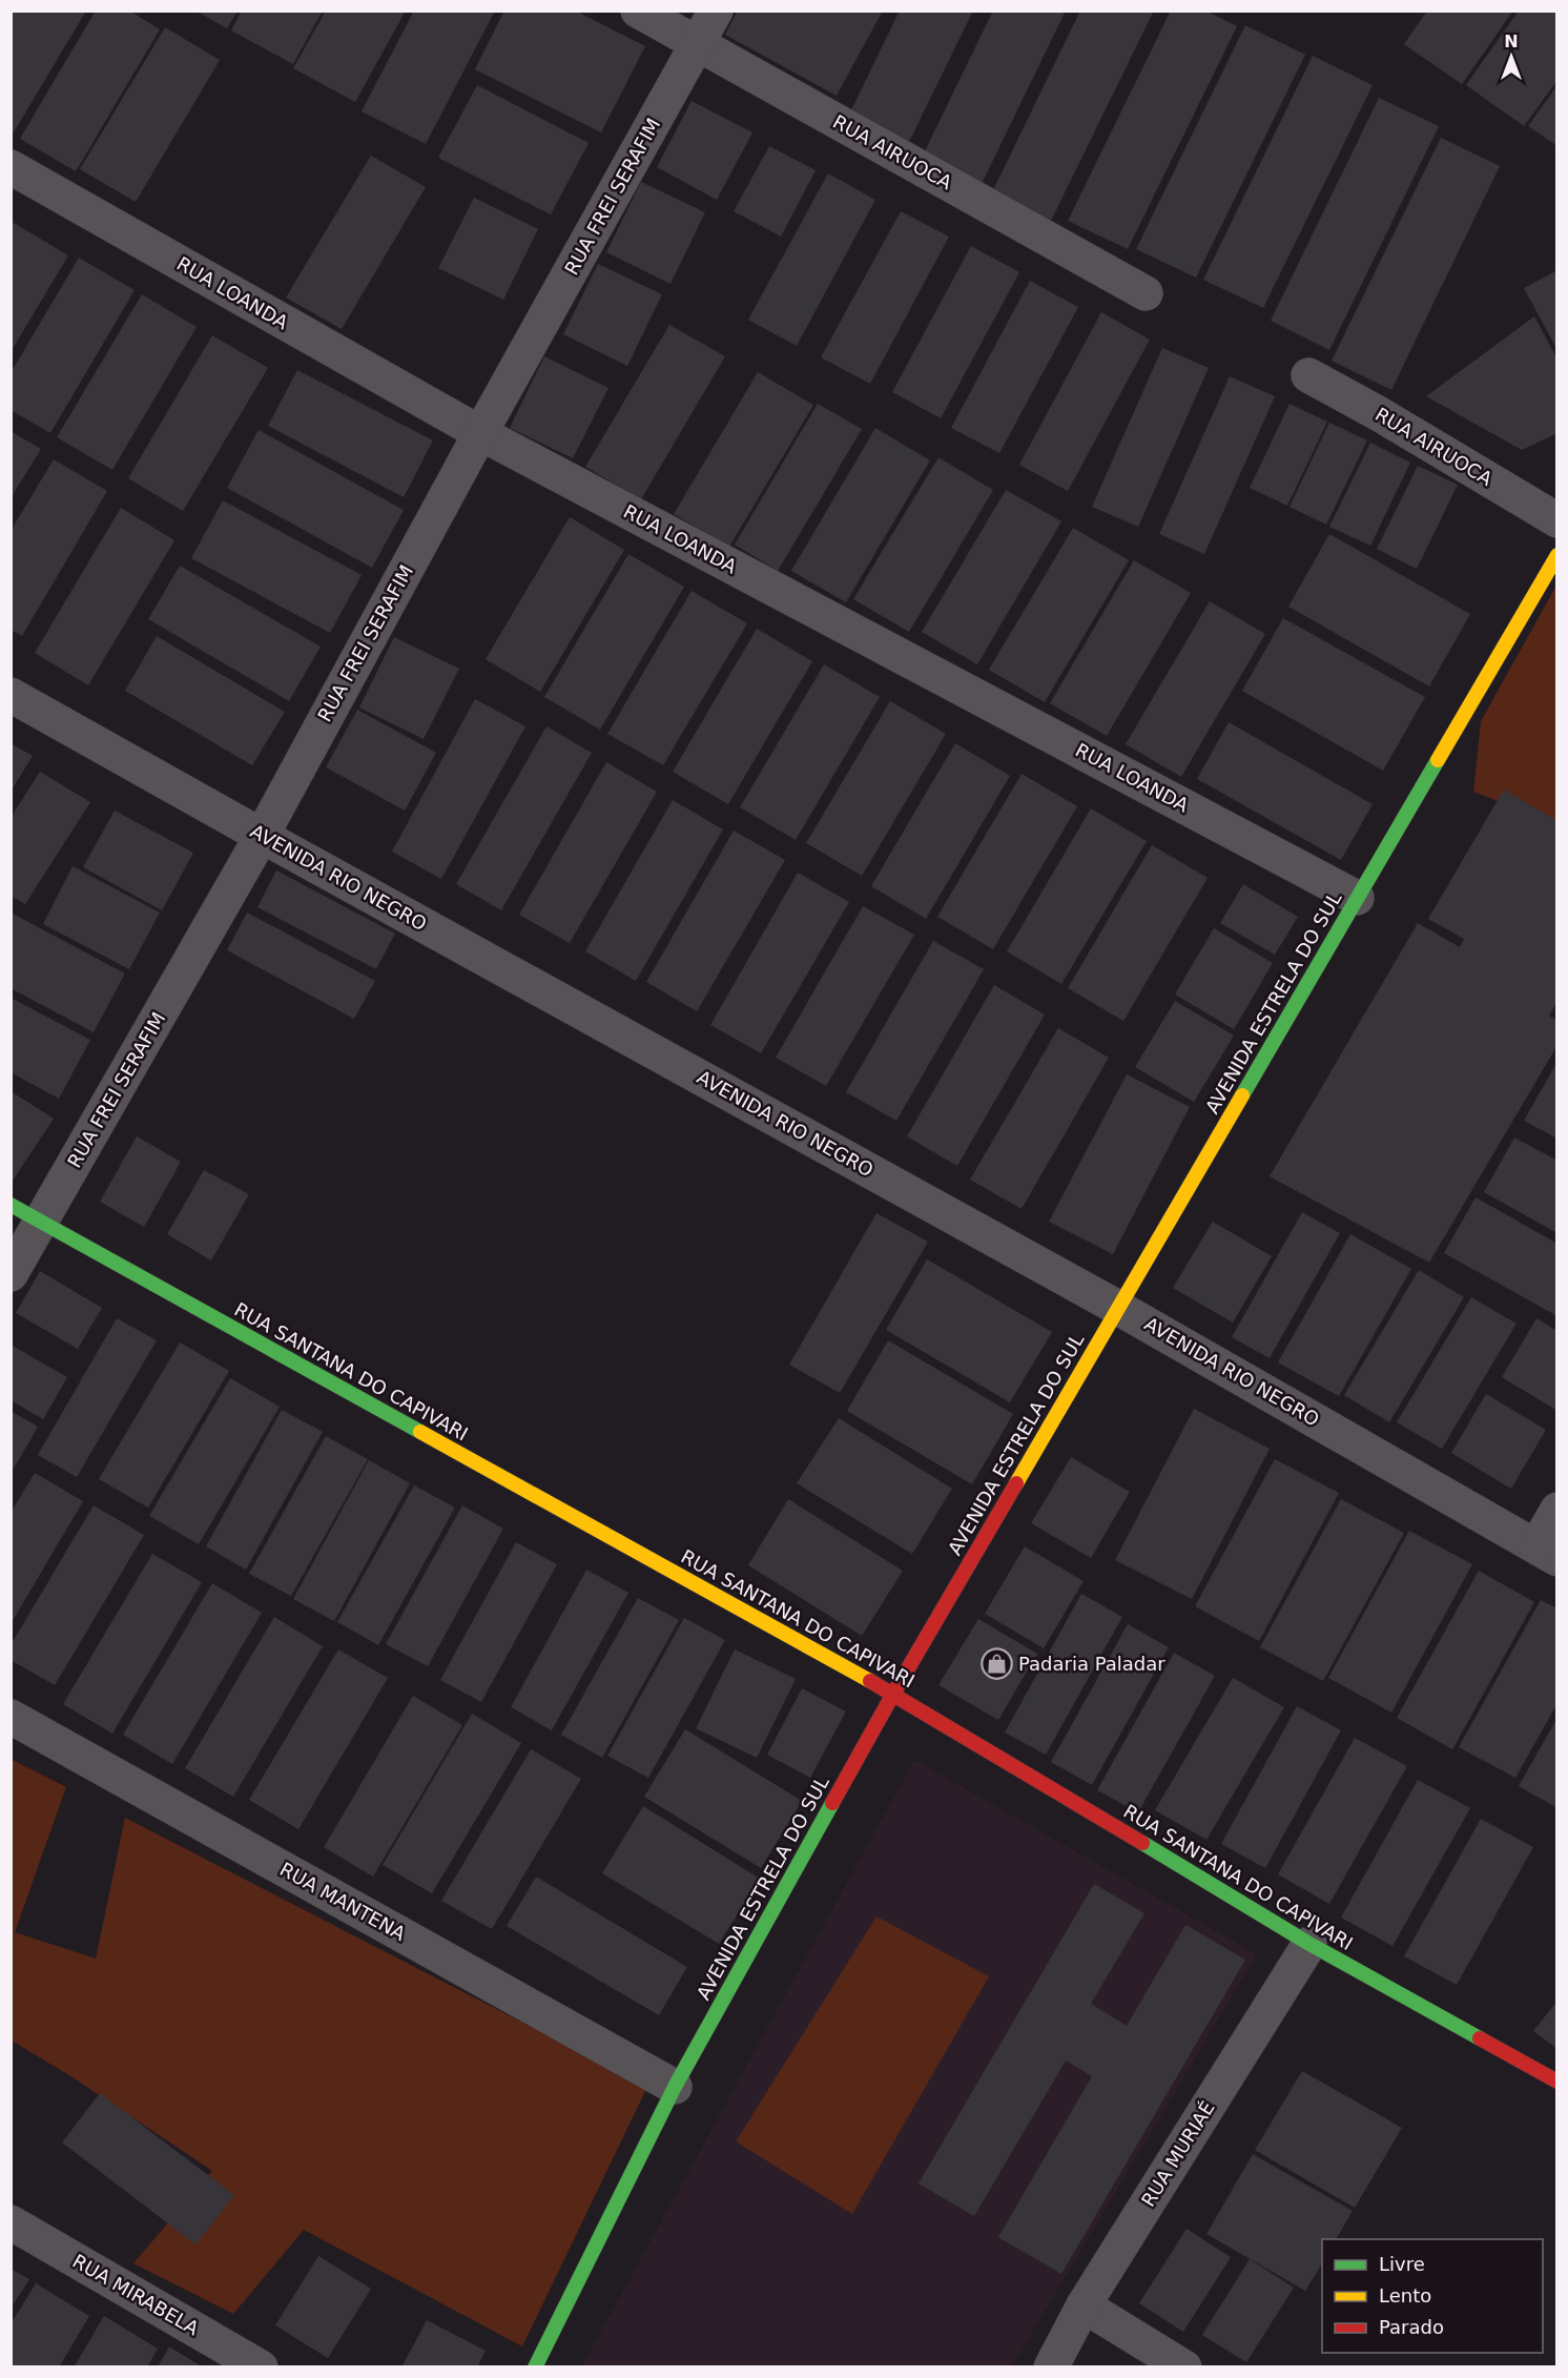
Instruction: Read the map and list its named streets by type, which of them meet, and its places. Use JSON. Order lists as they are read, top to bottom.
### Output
{
  "streets": {
    "street": [
      "RUA AIRUOCA",
      "RUA FREI SERAFIM",
      "RUA LOANDA",
      "AVENIDA RIO NEGRO",
      "AVENIDA ESTRELA DO SUL",
      "RUA SANTANA DO CAPIVARI",
      "RUA MANTENA",
      "RUA MURIAÉ",
      "RUA MIRABELA"
    ]
  },
  "crossings": [
    ["RUA AIRUOCA", "RUA FREI SERAFIM"],
    ["RUA FREI SERAFIM", "RUA LOANDA"],
    ["RUA FREI SERAFIM", "AVENIDA RIO NEGRO"],
    ["RUA FREI SERAFIM", "RUA SANTANA DO CAPIVARI"],
    ["RUA LOANDA", "AVENIDA ESTRELA DO SUL"],
    ["AVENIDA RIO NEGRO", "AVENIDA ESTRELA DO SUL"],
    ["AVENIDA ESTRELA DO SUL", "RUA SANTANA DO CAPIVARI"],
    ["AVENIDA ESTRELA DO SUL", "RUA MANTENA"],
    ["RUA SANTANA DO CAPIVARI", "RUA MURIAÉ"]
  ],
  "places": {
    "shop": ["Padaria Paladar"]
  },
  "legend": ["Livre", "Lento", "Parado"],
  "north": "top"
}
